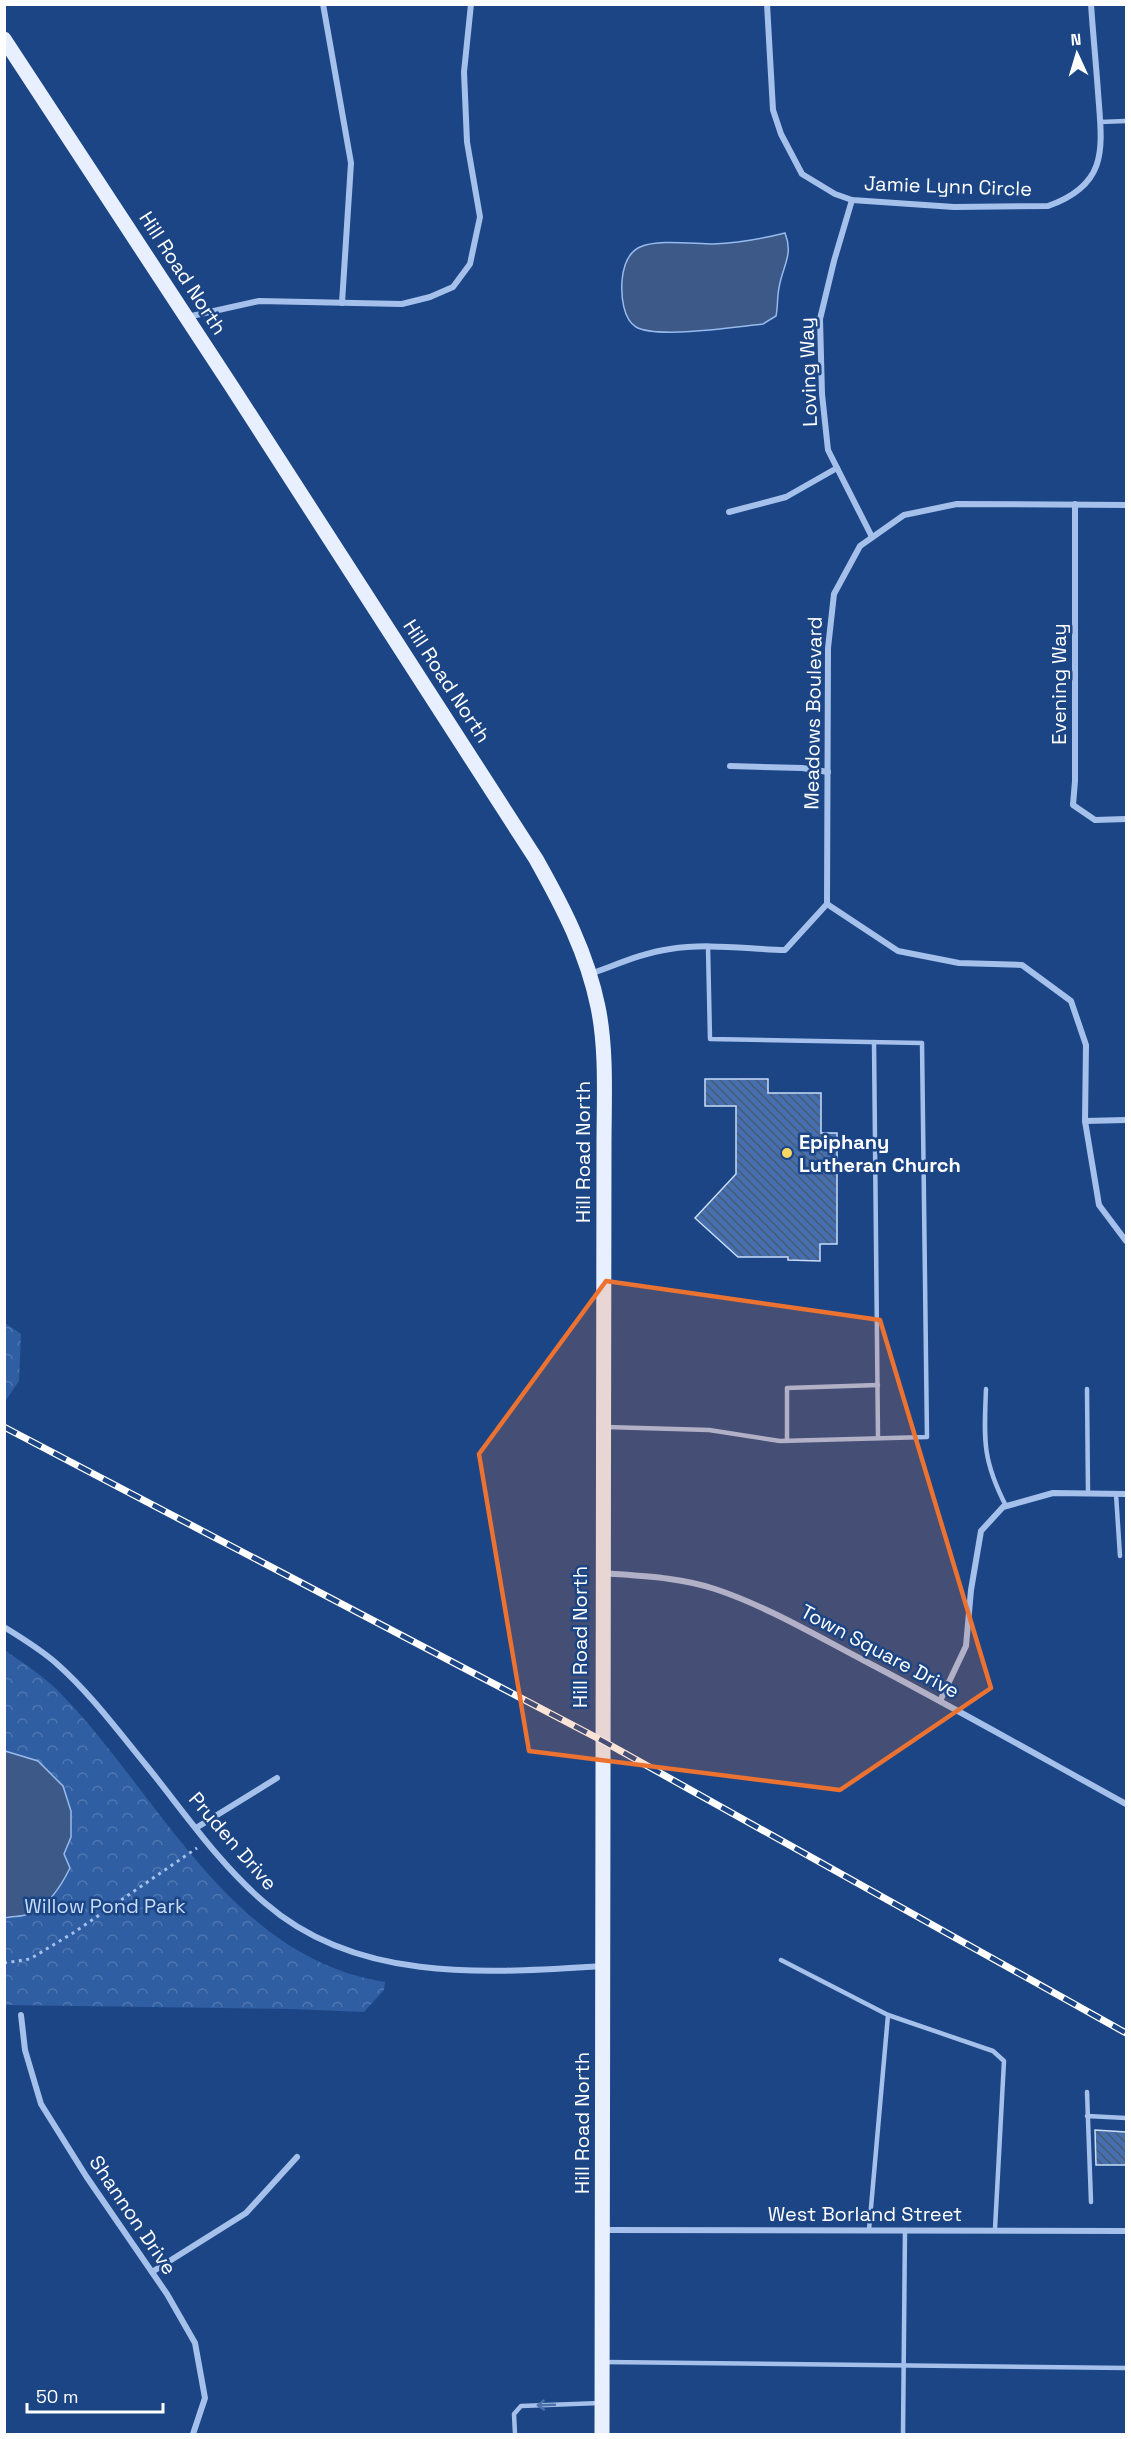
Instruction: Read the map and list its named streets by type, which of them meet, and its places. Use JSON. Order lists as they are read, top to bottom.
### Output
{
  "streets": {
    "main road": ["Hill Road North"],
    "street": [
      "Jamie Lynn Circle",
      "Loving Way",
      "Evening Way",
      "Meadows Boulevard",
      "Town Square Drive",
      "Pruden Drive",
      "West Borland Street",
      "Shannon Drive"
    ]
  },
  "crossings": [
    ["Jamie Lynn Circle", "Loving Way"],
    ["Hill Road North", "Town Square Drive"],
    ["Hill Road North", "Pruden Drive"],
    ["Hill Road North", "West Borland Street"],
    ["Loving Way", "Meadows Boulevard"],
    ["Evening Way", "Meadows Boulevard"]
  ],
  "parks": ["Willow Pond Park"],
  "places": ["Epiphany Lutheran Church"],
  "scale_bar": "50 m",
  "north": "top"
}
